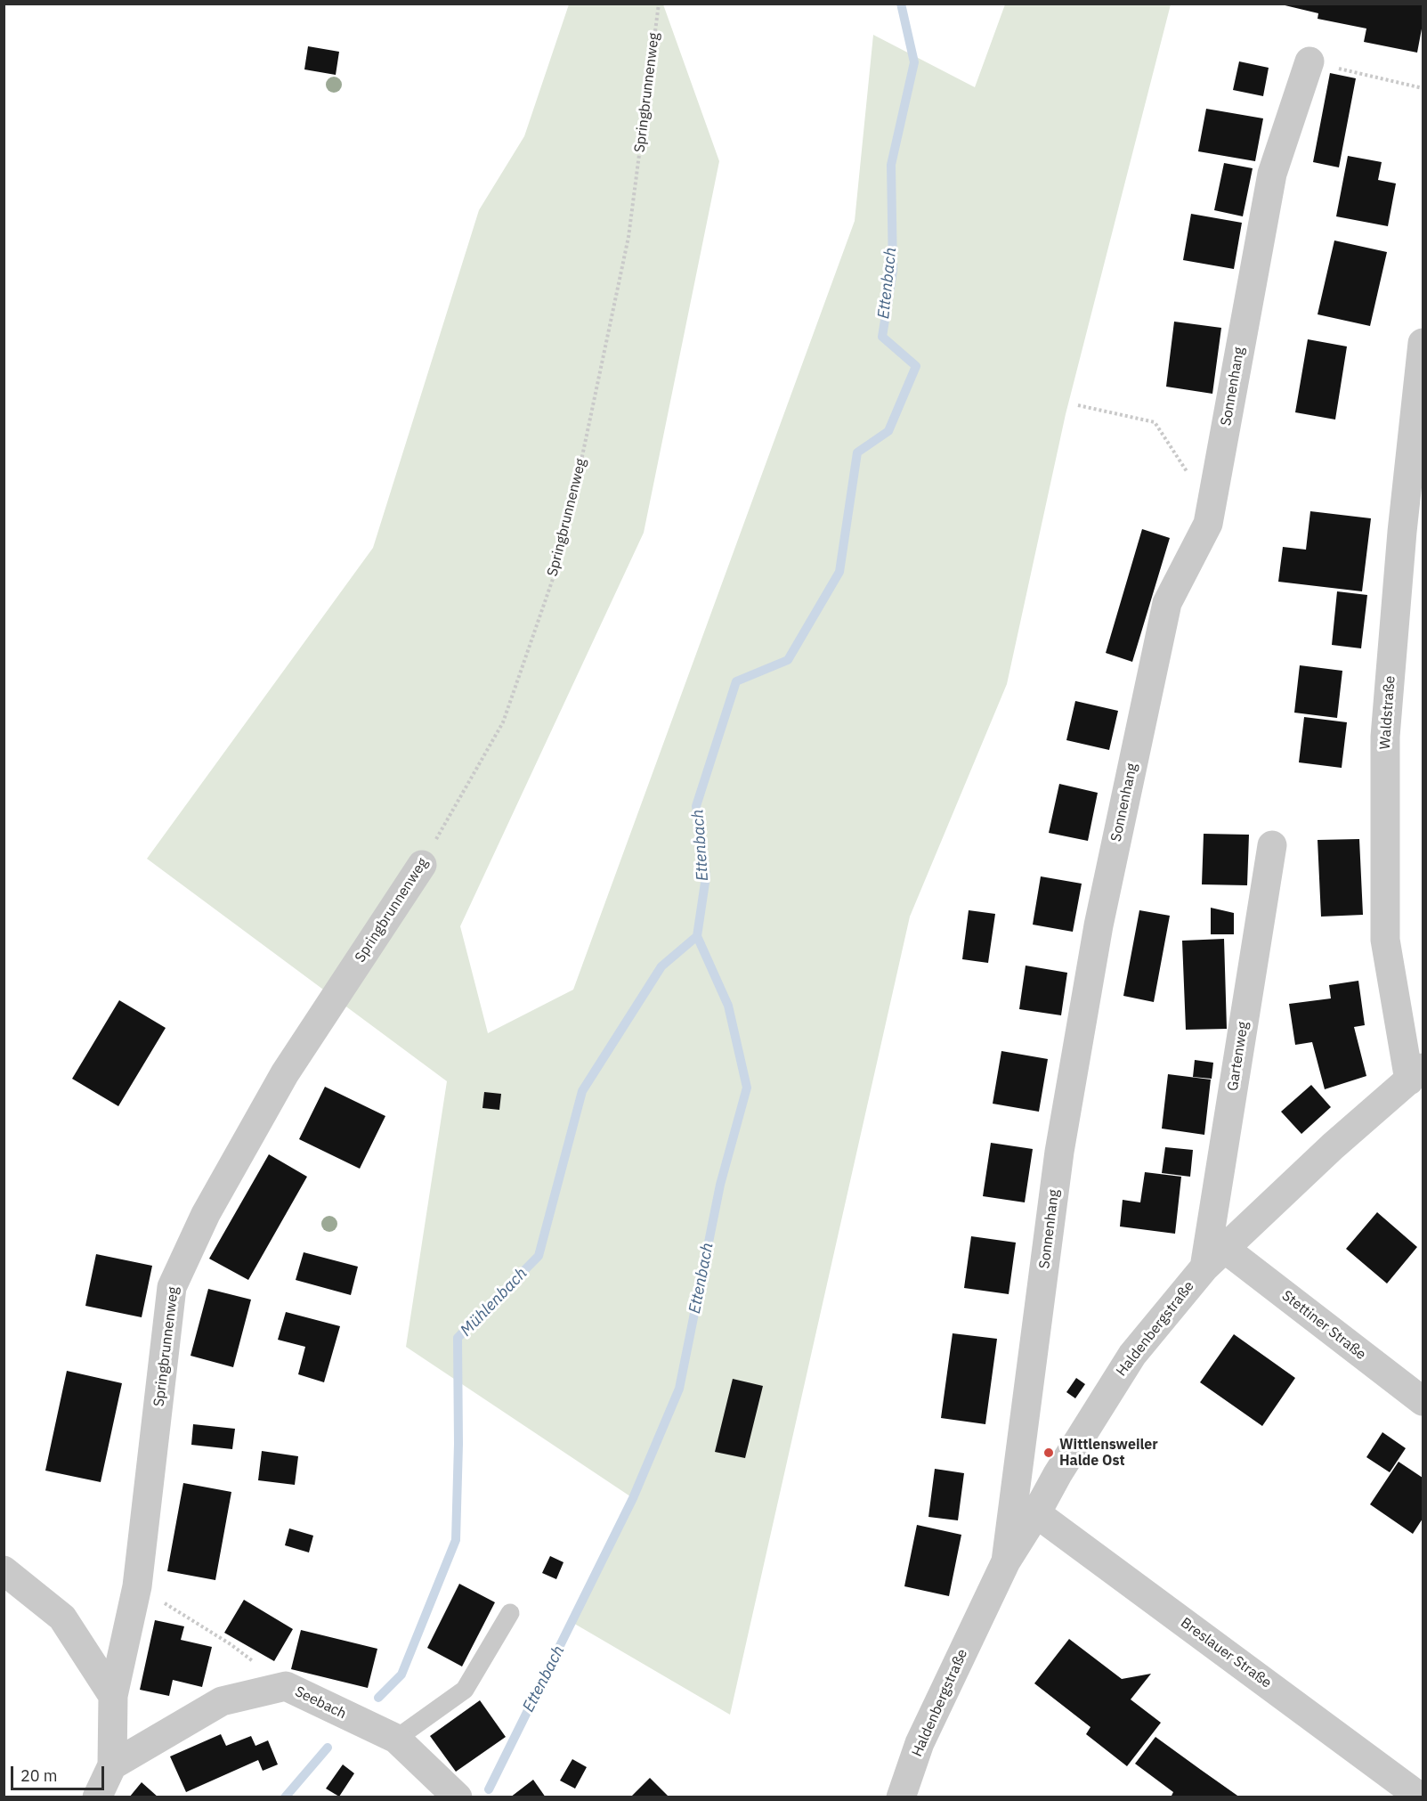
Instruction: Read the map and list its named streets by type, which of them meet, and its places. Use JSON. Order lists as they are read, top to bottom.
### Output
{
  "streets": {
    "street": [
      "Springbrunnenweg",
      "Sonnenhang",
      "Waldstraße",
      "Gartenweg",
      "Stettiner Straße",
      "Haldenbergstraße",
      "Breslauer Straße",
      "Seebach"
    ]
  },
  "crossings": [
    ["Springbrunnenweg", "Seebach"],
    ["Sonnenhang", "Haldenbergstraße"],
    ["Waldstraße", "Haldenbergstraße"],
    ["Gartenweg", "Stettiner Straße"],
    ["Gartenweg", "Haldenbergstraße"],
    ["Stettiner Straße", "Haldenbergstraße"],
    ["Haldenbergstraße", "Breslauer Straße"]
  ],
  "water": ["Ettenbach", "Mühlenbach"],
  "places": ["Wittlensweiler Halde Ost"],
  "scale_bar": "20 m"
}
